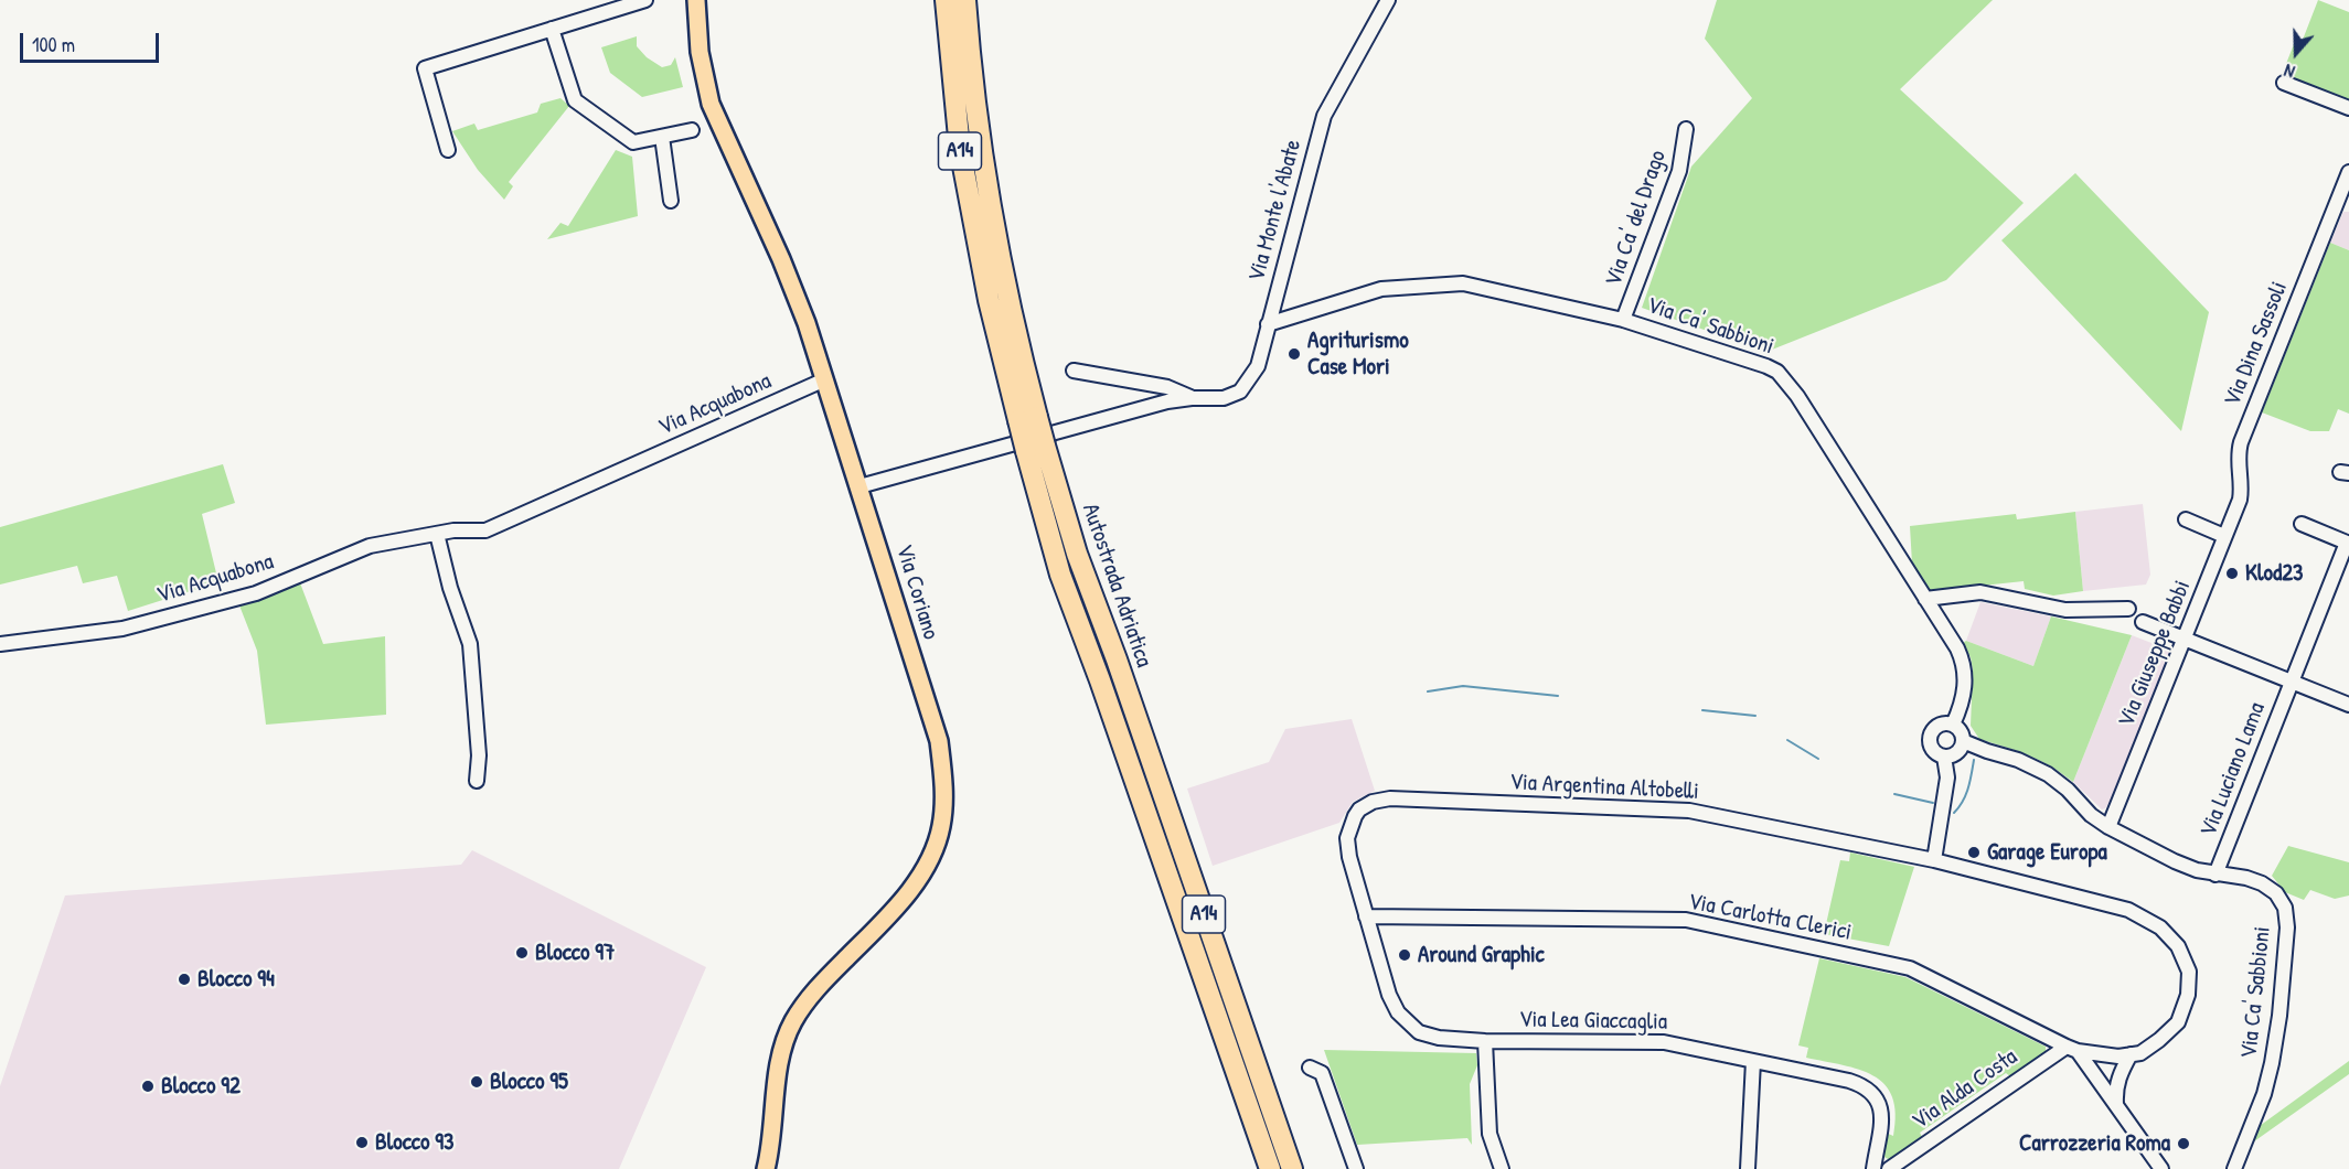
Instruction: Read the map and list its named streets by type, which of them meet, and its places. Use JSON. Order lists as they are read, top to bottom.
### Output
{
  "streets": {
    "highway": ["A14", "Autostrada Adriatica"],
    "main road": ["Via Coriano"],
    "street": [
      "Via Monte l'Abate",
      "Via Ca' del Drago",
      "Via Ca' Sabbioni",
      "Via Dina Sassoli",
      "Via Acquabona",
      "Via Giuseppe Babbi",
      "Via Luciano Lama",
      "Via Argentina Altobelli",
      "Via Carlotta Clerici",
      "Via Lea Giaccaglia",
      "Via Alda Costa"
    ]
  },
  "crossings": [
    ["Via Monte l'Abate", "Via Ca' Sabbioni"],
    ["Via Monte l'Abate", "Via Coriano"],
    ["Via Ca' del Drago", "Via Ca' Sabbioni"],
    ["Via Ca' Sabbioni", "Via Giuseppe Babbi"],
    ["Via Ca' Sabbioni", "Via Luciano Lama"],
    ["Via Dina Sassoli", "Via Giuseppe Babbi"],
    ["Via Acquabona", "Via Coriano"],
    ["Via Giuseppe Babbi", "Via Luciano Lama"],
    ["Via Argentina Altobelli", "Via Carlotta Clerici"],
    ["Via Argentina Altobelli", "Via Lea Giaccaglia"],
    ["Via Argentina Altobelli", "Via Alda Costa"],
    ["Via Carlotta Clerici", "Via Lea Giaccaglia"],
    ["Via Carlotta Clerici", "Via Alda Costa"]
  ],
  "places": [
    "Agriturismo Case Mori",
    "Klod23",
    "Garage Europa",
    "Blocco 97",
    "Around Graphic",
    "Blocco 94",
    "Blocco 95",
    "Blocco 92",
    "Blocco 93",
    "Carrozzeria Roma"
  ],
  "scale_bar": "100 m",
  "north": "bottom"
}
